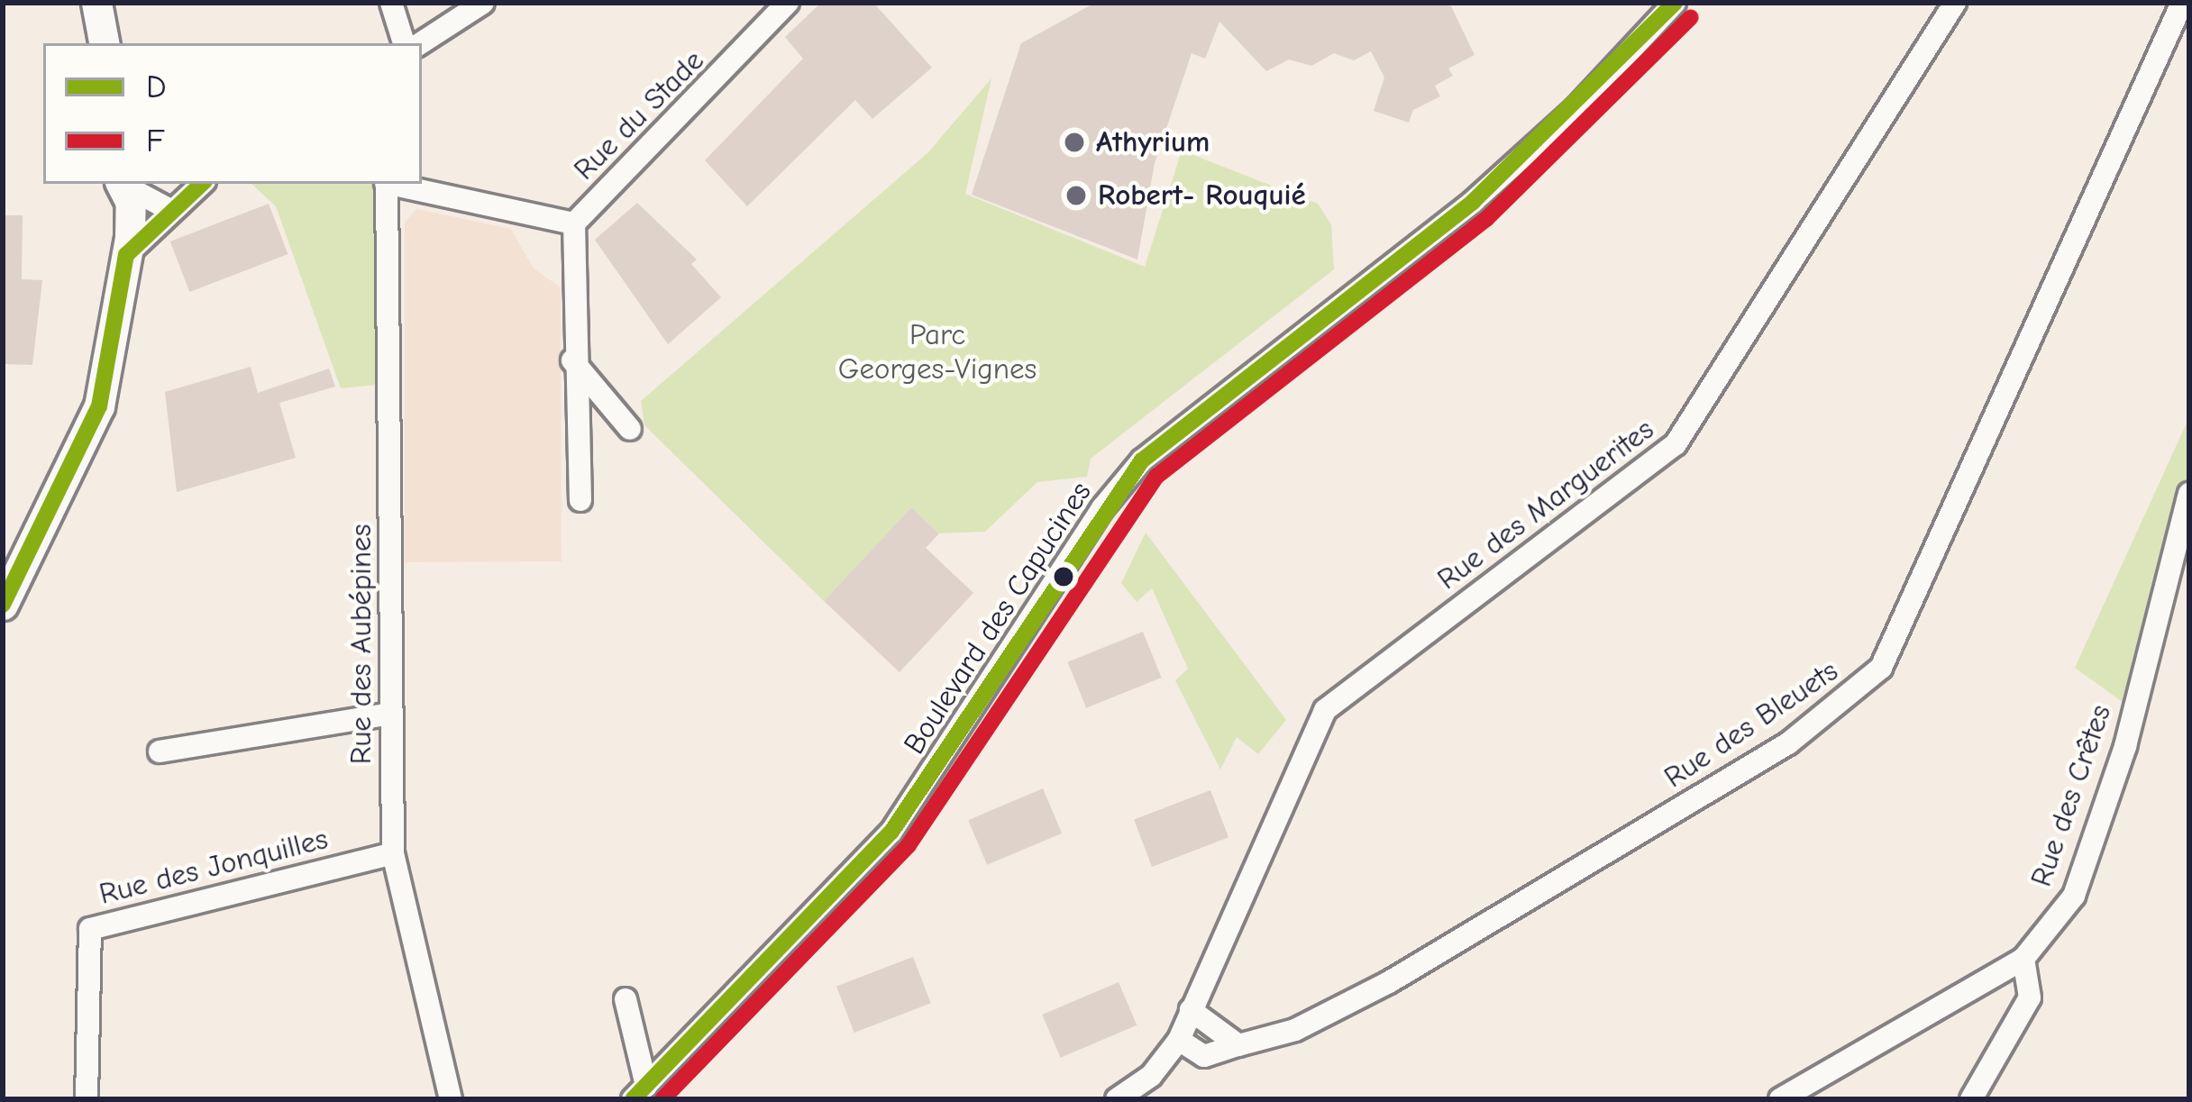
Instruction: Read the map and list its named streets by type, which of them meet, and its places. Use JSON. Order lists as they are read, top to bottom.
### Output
{
  "streets": {
    "street": [
      "Rue du Stade",
      "Rue des Marguerites",
      "Boulevard des Capucines",
      "Rue des Aubépines",
      "Rue des Bleuets",
      "Rue des Crêtes",
      "Rue des Jonquilles"
    ]
  },
  "crossings": [
    ["Rue des Marguerites", "Rue des Bleuets"],
    ["Rue des Aubépines", "Rue des Jonquilles"]
  ],
  "parks": ["Parc Georges-Vignes"],
  "places": ["Athyrium", "Robert- Rouquié"],
  "lines": ["transit line D", "transit line F"],
  "legend": ["D", "F"]
}
